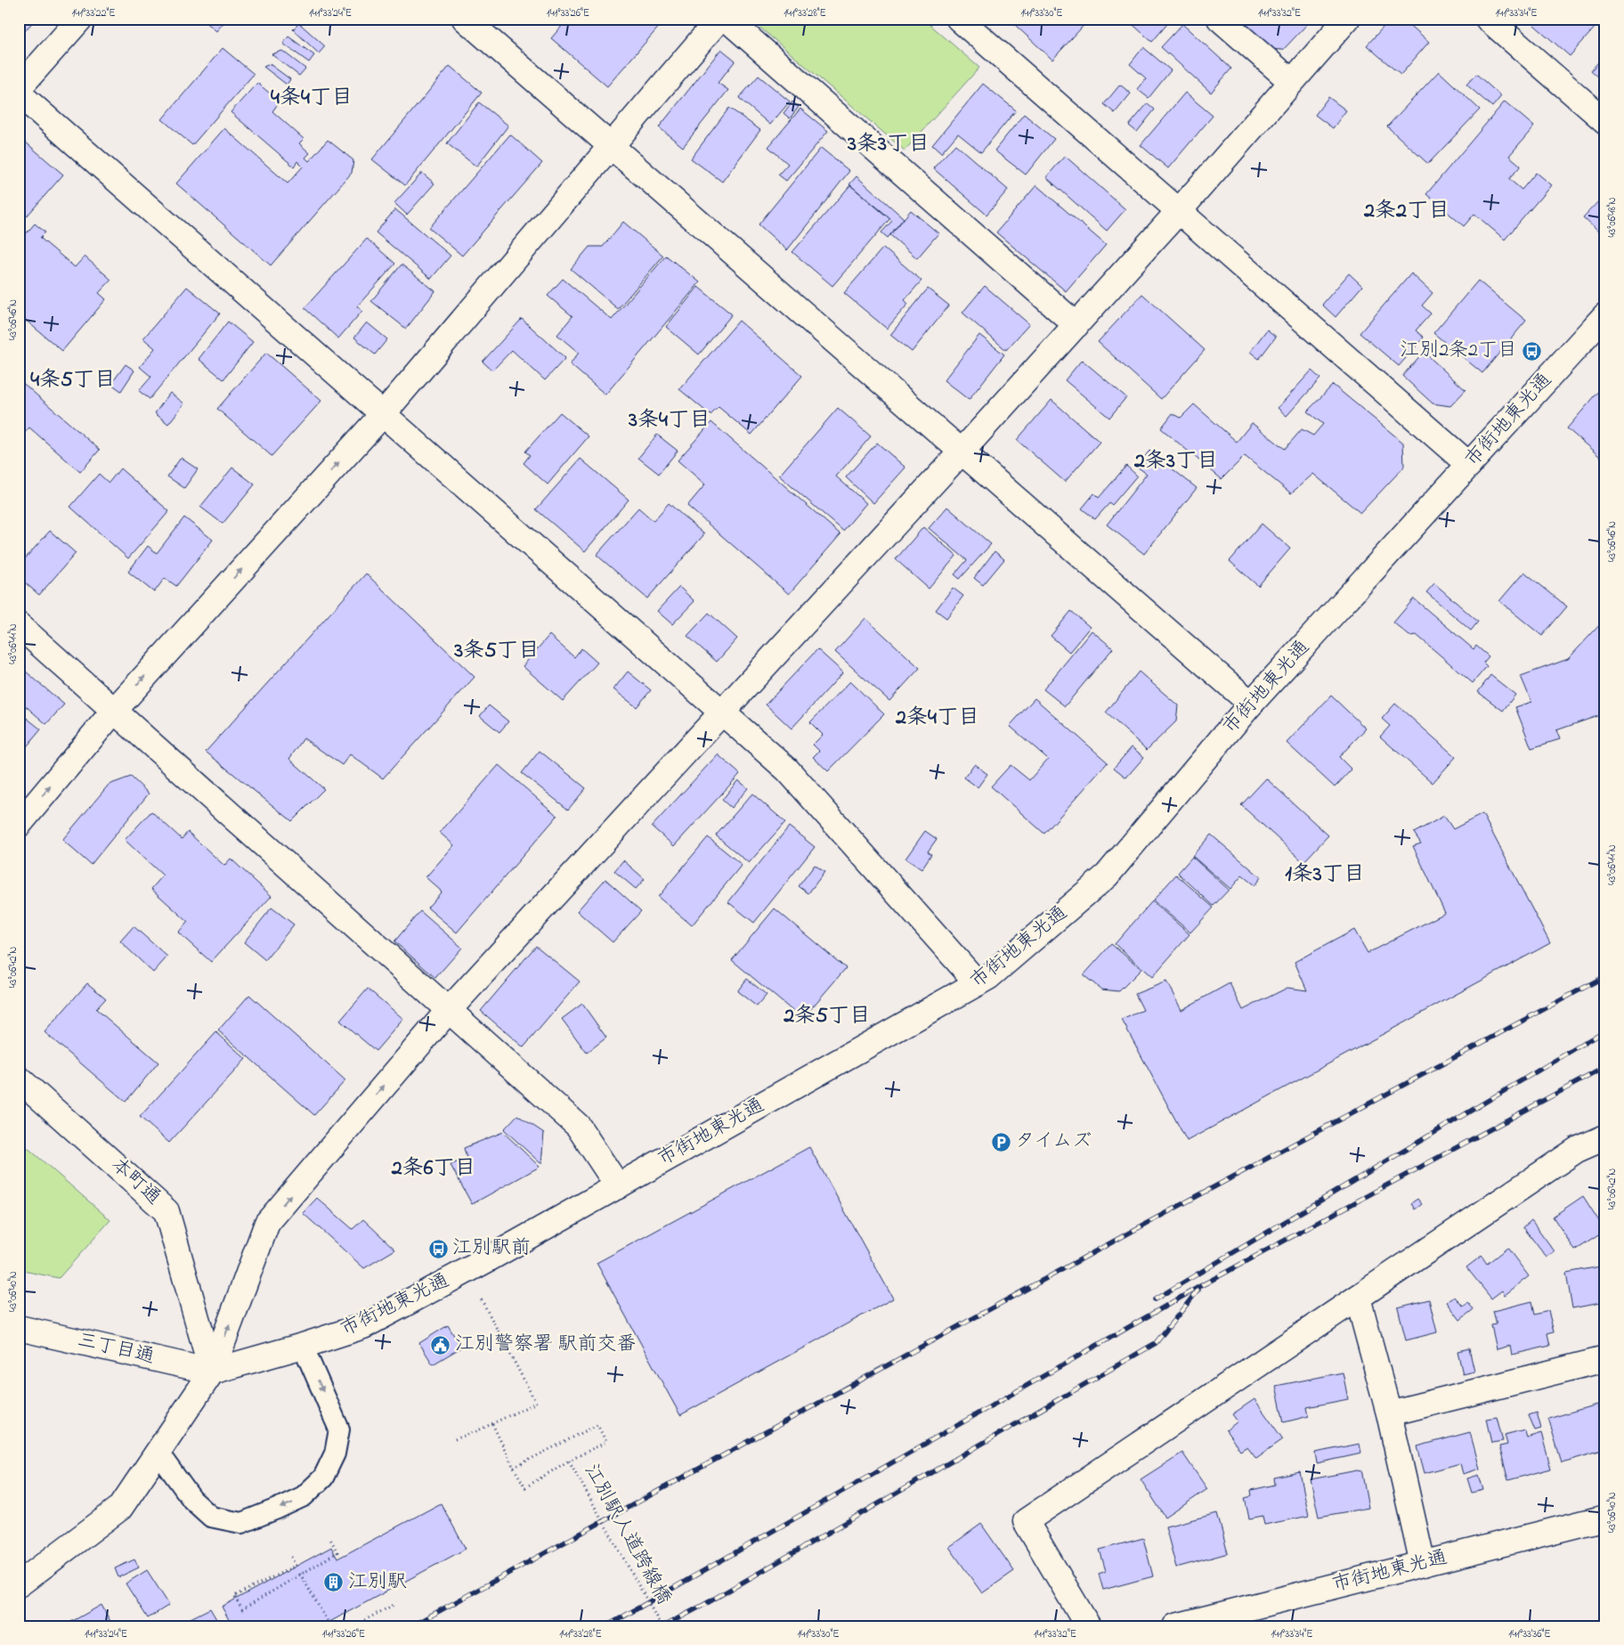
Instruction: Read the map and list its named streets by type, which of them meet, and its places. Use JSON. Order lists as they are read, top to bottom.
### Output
{
  "streets": {
    "street": ["市街地東光通", "本町通", "三丁目通"],
    "path": ["江別駅人道跨線橋"]
  },
  "crossings": [
    ["市街地東光通", "本町通"],
    ["市街地東光通", "三丁目通"],
    ["本町通", "三丁目通"]
  ],
  "districts": [
    "4条4丁目",
    "3条3丁目",
    "2条2丁目",
    "4条5丁目",
    "3条4丁目",
    "2条3丁目",
    "3条5丁目",
    "2条4丁目",
    "1条3丁目",
    "2条5丁目",
    "2条6丁目"
  ],
  "places": {
    "bus stop": ["江別2条2丁目", "江別駅前"],
    "parking": ["タイムズ"],
    "public building": ["江別警察署 駅前交番"],
    "building": ["江別駅"]
  },
  "coordinates": [
    "141°33'22\"E",
    "141°33'24\"E",
    "141°33'26\"E",
    "141°33'28\"E",
    "141°33'30\"E",
    "141°33'32\"E",
    "141°33'34\"E",
    "43°06'48\"N",
    "43°06'46\"N",
    "43°06'44\"N",
    "43°06'42\"N",
    "43°06'40\"N",
    "141°33'36\"E"
  ]
}
